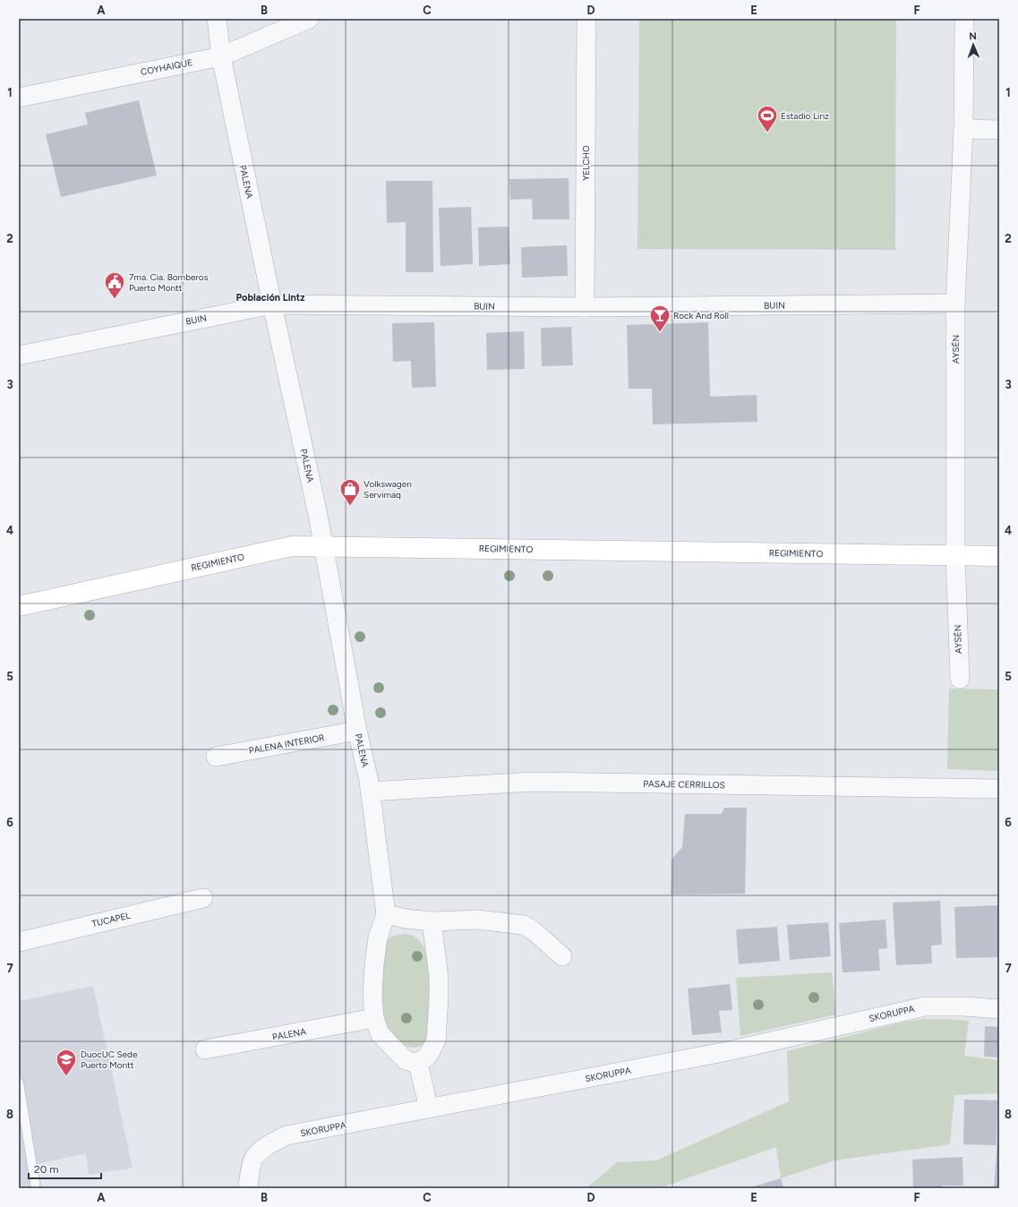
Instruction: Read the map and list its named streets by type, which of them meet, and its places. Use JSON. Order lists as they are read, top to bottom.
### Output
{
  "streets": {
    "main road": ["REGIMIENTO"],
    "street": [
      "COYHAIQUE",
      "YELCHO",
      "PALENA",
      "BUIN",
      "AYSÉN",
      "PALENA INTERIOR",
      "PASAJE CERRILLOS",
      "TUCAPEL",
      "SKORUPPA"
    ]
  },
  "crossings": [
    ["COYHAIQUE", "PALENA"],
    ["YELCHO", "BUIN"],
    ["PALENA", "BUIN"],
    ["PALENA", "REGIMIENTO"],
    ["PALENA", "PALENA INTERIOR"],
    ["PALENA", "PASAJE CERRILLOS"],
    ["BUIN", "AYSÉN"],
    ["AYSÉN", "REGIMIENTO"]
  ],
  "districts": ["Población Lintz"],
  "places": {
    "sports": ["Estadio Linz"],
    "public building": ["7ma. Cia. Bomberos Puerto Montt"],
    "bar": ["Rock And Roll"],
    "shop": ["Volkswagen Servimaq"],
    "school or university": ["DuocUC Sede Puerto Montt"]
  },
  "scale_bar": "20 m",
  "north": "top",
  "grid": {
    "columns": [
      "A",
      "B",
      "C",
      "D",
      "E",
      "F"
    ],
    "rows": [
      "1",
      "2",
      "3",
      "4",
      "5",
      "6",
      "7",
      "8"
    ]
  }
}
